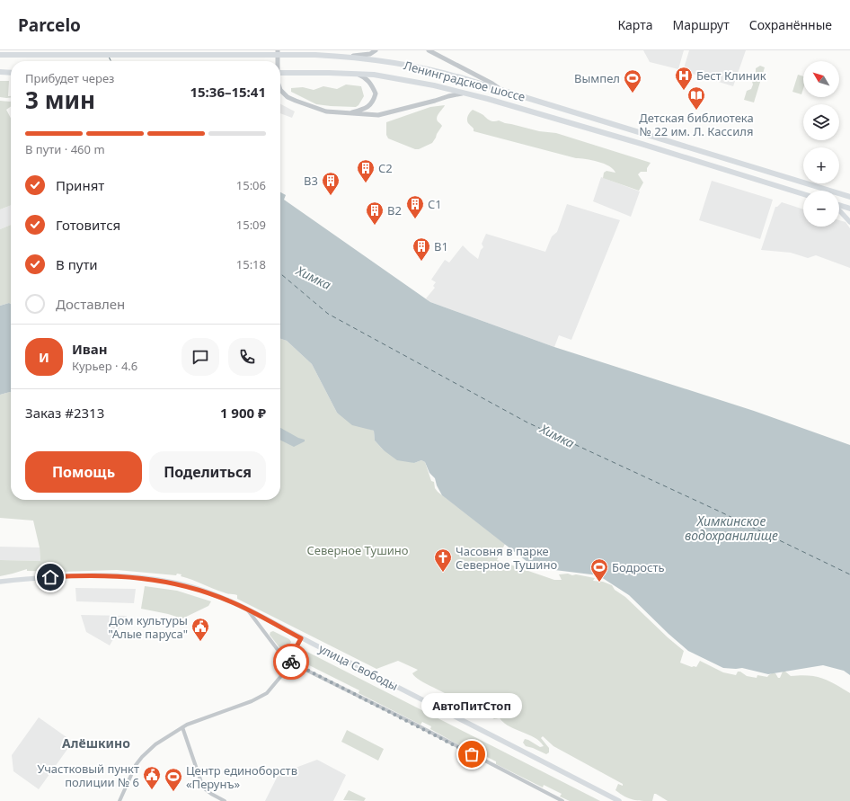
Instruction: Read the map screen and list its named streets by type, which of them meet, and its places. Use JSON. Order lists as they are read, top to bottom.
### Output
{
  "streets": {
    "main road": ["Ленинградское шоссе", "улица Свободы"]
  },
  "districts": ["Алёшкино"],
  "water": ["Химка", "Химкинское водохранилище"],
  "parks": ["Северное Тушино"],
  "places": {
    "hospital": ["Бест Клиник"],
    "sports": ["Вымпел", "Бодрость", "Центр единоборств «Перунъ»"],
    "library": ["Детская библиотека № 22 им. Л. Кассиля"],
    "building": [
      "C2",
      "B3",
      "C1",
      "B2",
      "B1"
    ],
    "church": ["Часовня в парке Северное Тушино"],
    "public building": ["Дом культуры \"Алые паруса\"", "Участковый пункт полиции № 6"],
    "other": ["АвтоПитСтоп"]
  },
  "north": "top left",
  "page": {
    "header": "Parcelo",
    "nav": ["Карта", "Маршрут", "Сохранённые"],
    "map_buttons": ["+", "−"],
    "heading": ["3 мин", "Прибудет через", "15:36–15:41"],
    "panel": [
      "Иван",
      "Курьер · 4.6",
      "Заказ #2313",
      "1 900 ₽"
    ],
    "bar": "В пути · 460 m",
    "list": [
      ["Принят", "15:06"],
      ["Готовится", "15:09"],
      ["В пути", "15:18"],
      "Доставлен"
    ],
    "round": "И",
    "buttons": ["Помощь", "Поделиться"],
    "bubble": "АвтоПитСтоп"
  }
}
